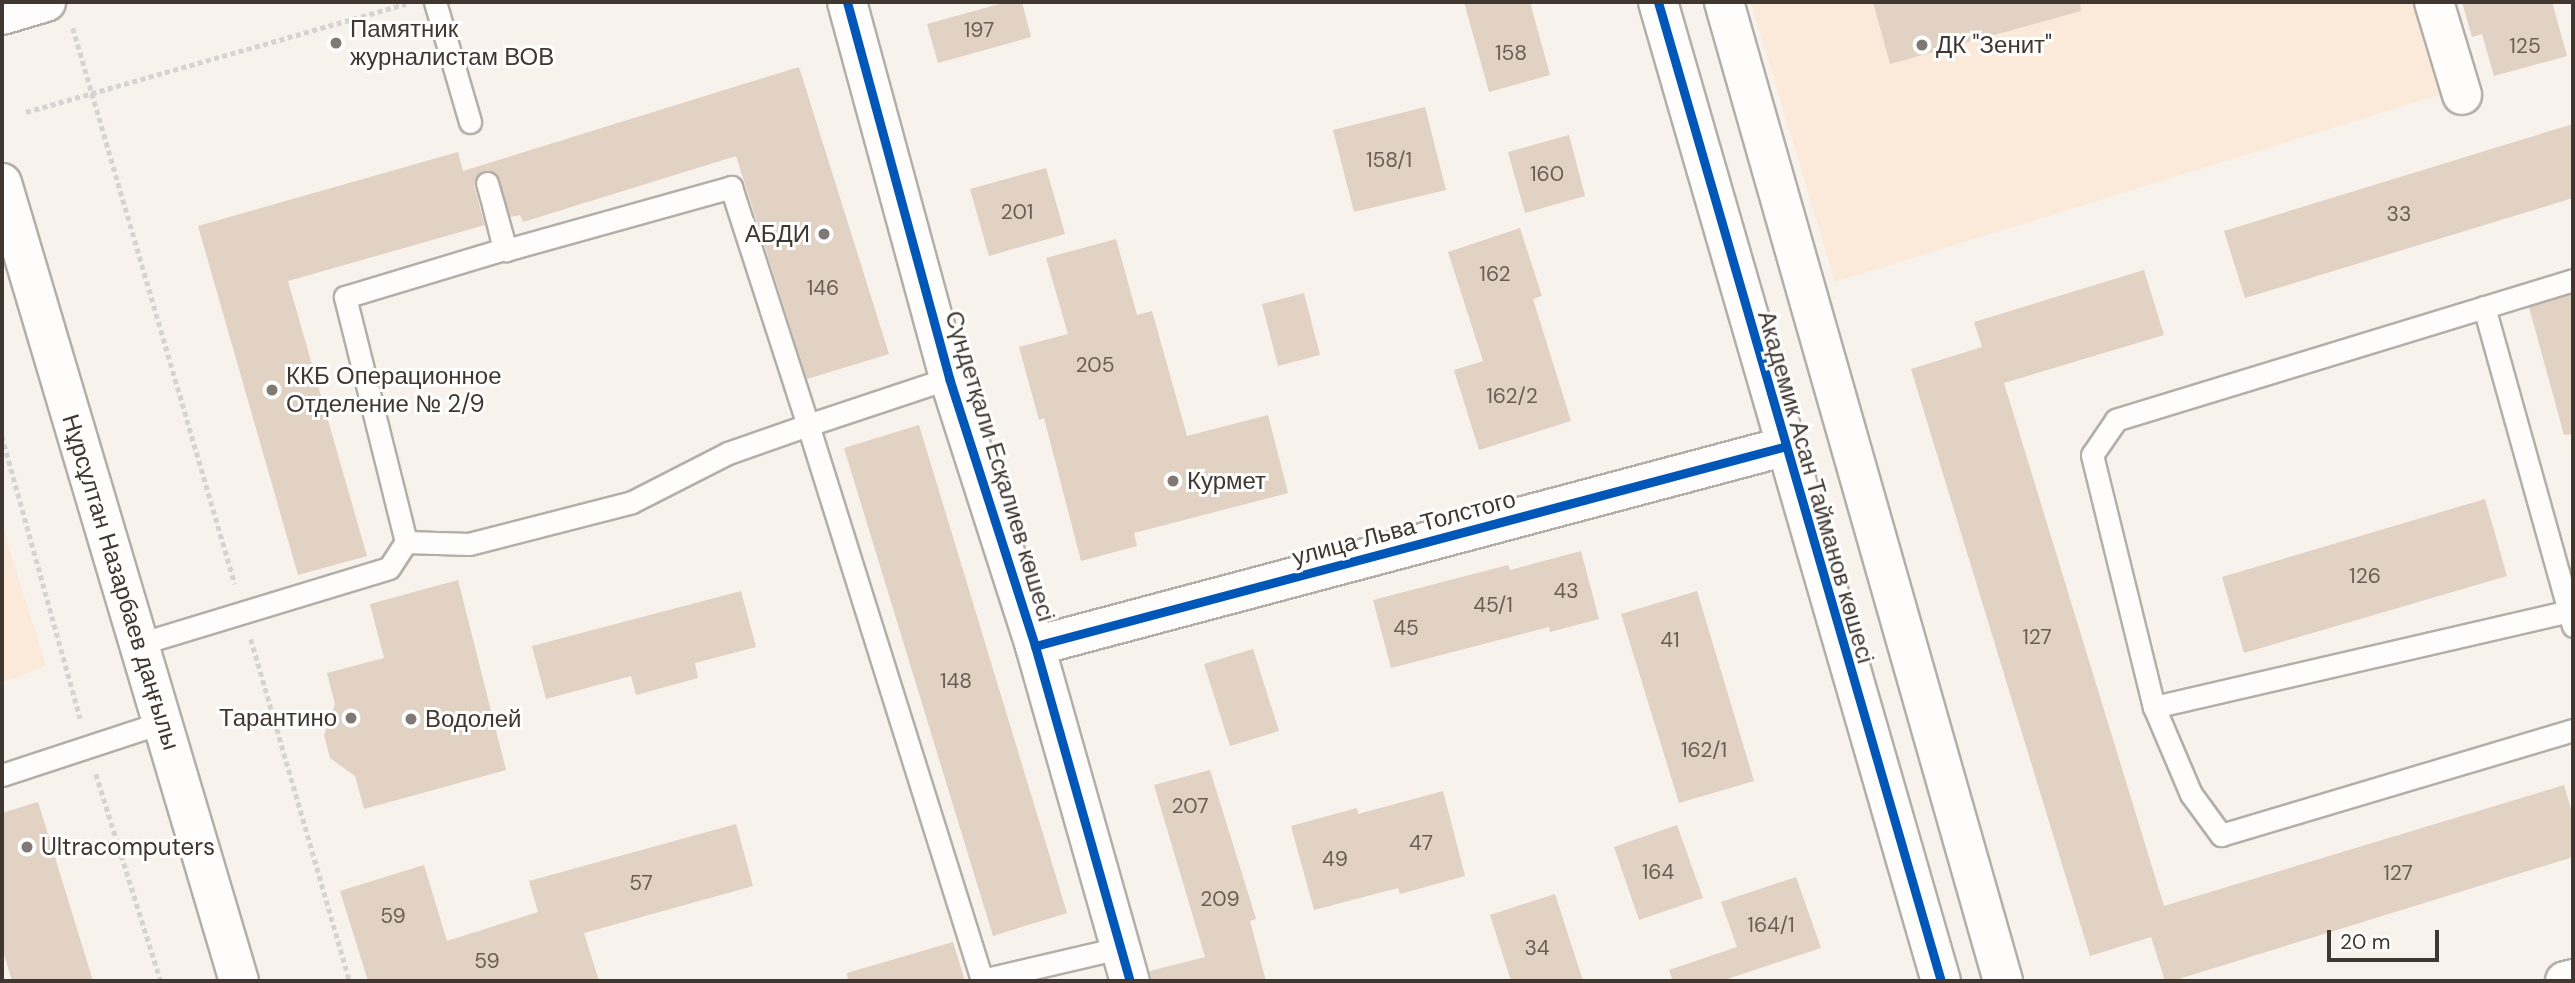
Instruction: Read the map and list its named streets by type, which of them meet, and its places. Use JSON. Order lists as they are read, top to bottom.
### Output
{
  "streets": {
    "street": [
      "Сүндетқали Есқалиев көшесі",
      "Академик Асан Тайманов көшесі",
      "улица Льва Толстого",
      "Нұрсұлтан Назарбаев даңғылы"
    ]
  },
  "crossings": [
    ["Сүндетқали Есқалиев көшесі", "улица Льва Толстого"],
    ["Академик Асан Тайманов көшесі", "улица Льва Толстого"]
  ],
  "places": [
    "Памятник журналистам ВОВ",
    "ДК \"Зенит\"",
    "АБДИ",
    "ККБ Операционное Отделение № 2/9",
    "Курмет",
    "Тарантино",
    "Водолей",
    "Ultracomputers"
  ],
  "house_numbers": [
    "197",
    "125",
    "158",
    "158/1",
    "160",
    "201",
    "33",
    "162",
    "146",
    "205",
    "162/2",
    "126",
    "43",
    "45/1",
    "45",
    "127",
    "41",
    "148",
    "162/1",
    "207",
    "47",
    "49",
    "164",
    "127",
    "57",
    "209",
    "59",
    "164/1",
    "34",
    "59"
  ],
  "scale_bar": "20 m"
}
